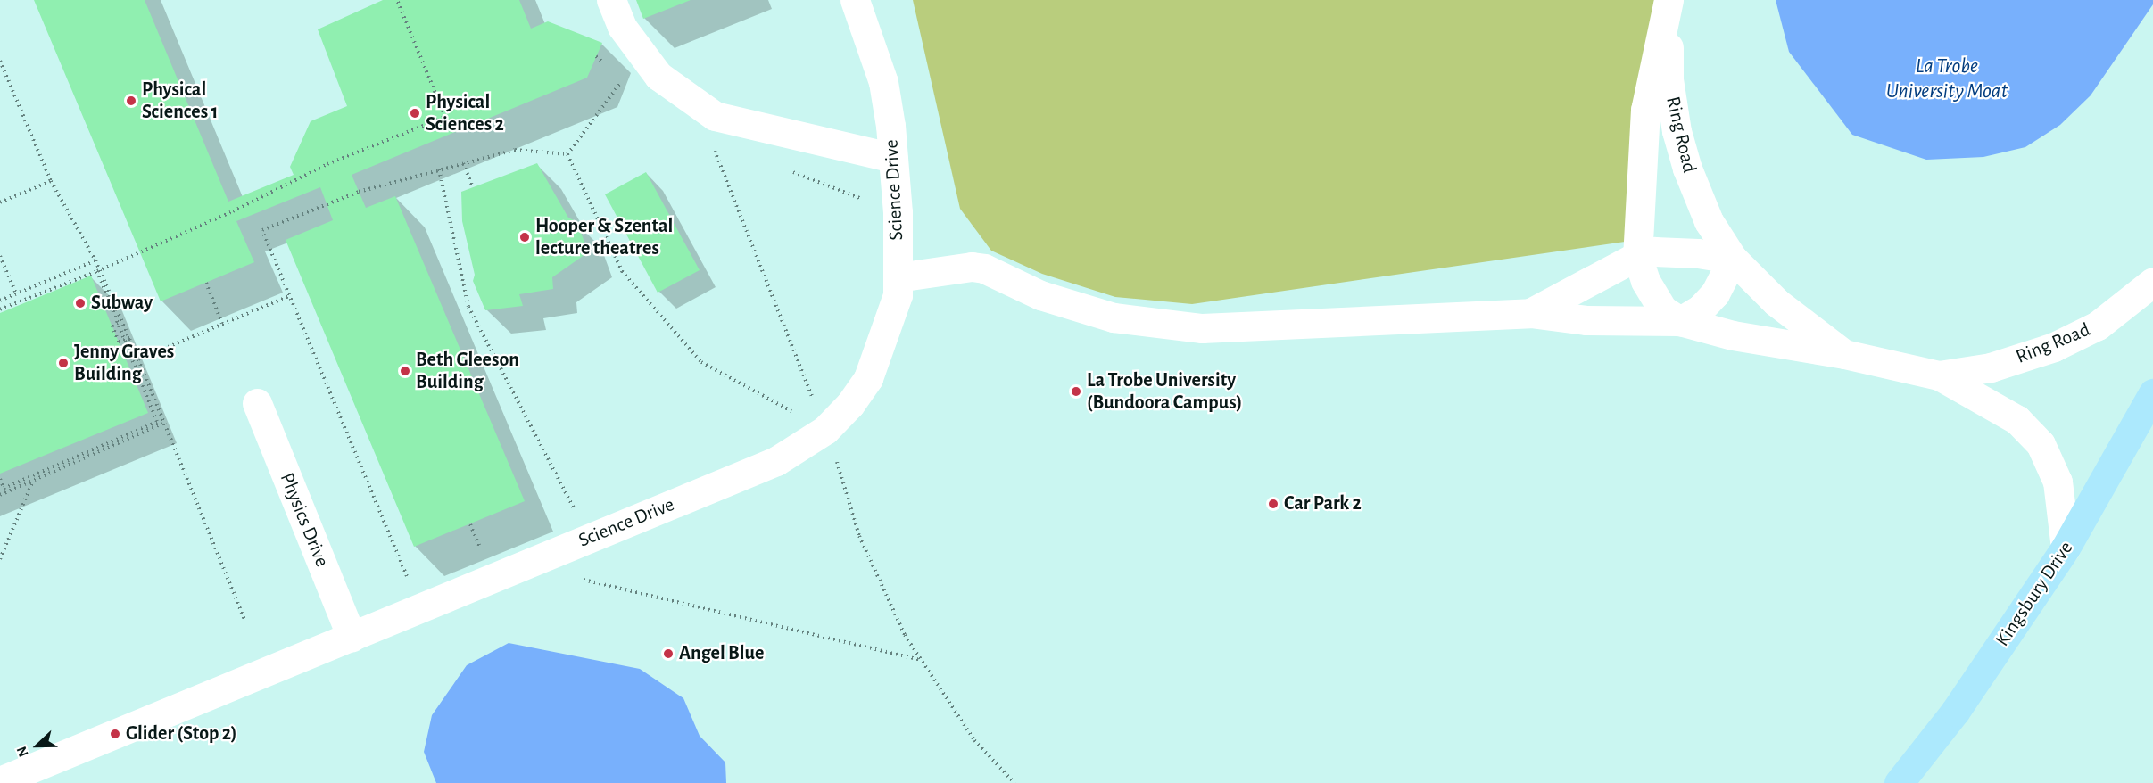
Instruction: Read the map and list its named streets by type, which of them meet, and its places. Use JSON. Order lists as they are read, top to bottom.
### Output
{
  "streets": {
    "main road": ["Kingsbury Drive"],
    "street": ["Ring Road", "Science Drive", "Physics Drive"]
  },
  "crossings": [
    ["Ring Road", "Kingsbury Drive"],
    ["Science Drive", "Physics Drive"]
  ],
  "water": ["La Trobe University Moat"],
  "places": [
    "Physical Sciences 1",
    "Physical Sciences 2",
    "Hooper & Szental lecture theatres",
    "Subway",
    "Jenny Graves Building",
    "Beth Gleeson Building",
    "La Trobe University (Bundoora Campus)",
    "Car Park 2",
    "Angel Blue",
    "Glider (Stop 2)"
  ],
  "north": "left"
}
